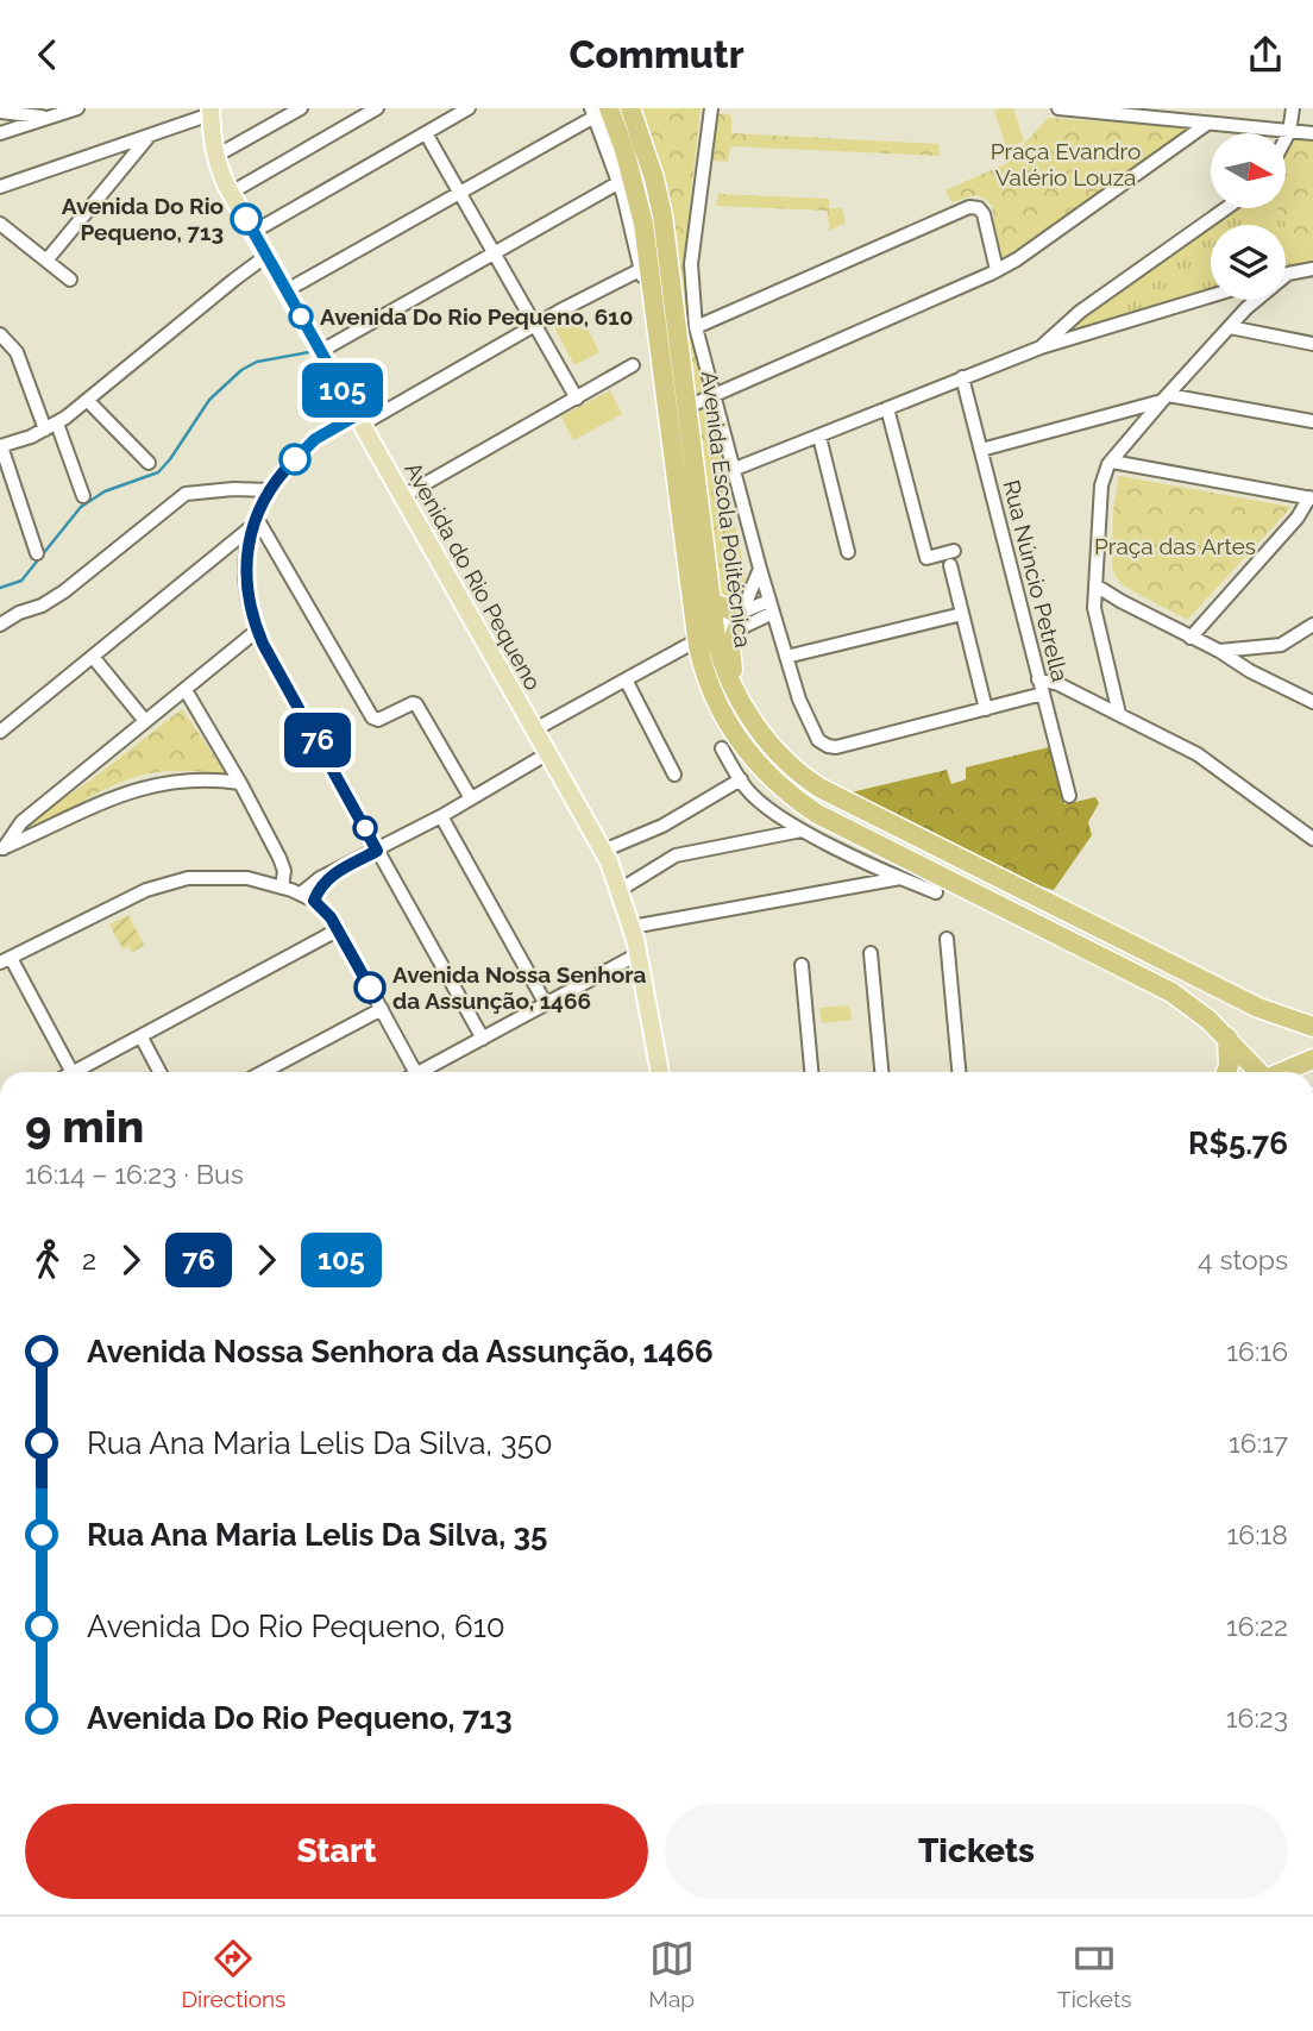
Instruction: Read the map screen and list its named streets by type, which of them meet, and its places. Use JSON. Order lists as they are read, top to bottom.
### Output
{
  "streets": {
    "highway": ["Avenida Escola Politécnica"],
    "main road": ["Avenida do Rio Pequeno"],
    "street": ["Rua Núncio Petrella"]
  },
  "parks": ["Praça Evandro Valério Louza", "Praça das Artes"],
  "places": ["Avenida Do Rio Pequeno, 713", "Avenida Do Rio Pequeno, 610", "Avenida Nossa Senhora da Assunção, 1466"],
  "lines": ["bus line 105", "bus line 76"],
  "north": "right",
  "page": {
    "header": "Commutr",
    "on_map": ["76", "105"],
    "heading": ["9 min", "16:14 – 16:23 · Bus", "R$5.76"],
    "legs": [
      "2",
      "76",
      "105",
      "4 stops"
    ],
    "list": [
      {
        "name": "Avenida Nossa Senhora da Assunção, 1466",
        "value": "16:16"
      },
      {
        "name": "Rua Ana Maria Lelis Da Silva, 350",
        "value": "16:17"
      },
      {
        "name": "Rua Ana Maria Lelis Da Silva, 35",
        "value": "16:18"
      },
      {
        "name": "Avenida Do Rio Pequeno, 610",
        "value": "16:22"
      },
      {
        "name": "Avenida Do Rio Pequeno, 713",
        "value": "16:23"
      }
    ],
    "buttons": ["Start", "Tickets"],
    "tabs": ["Directions", "Map", "Tickets"]
  }
}
